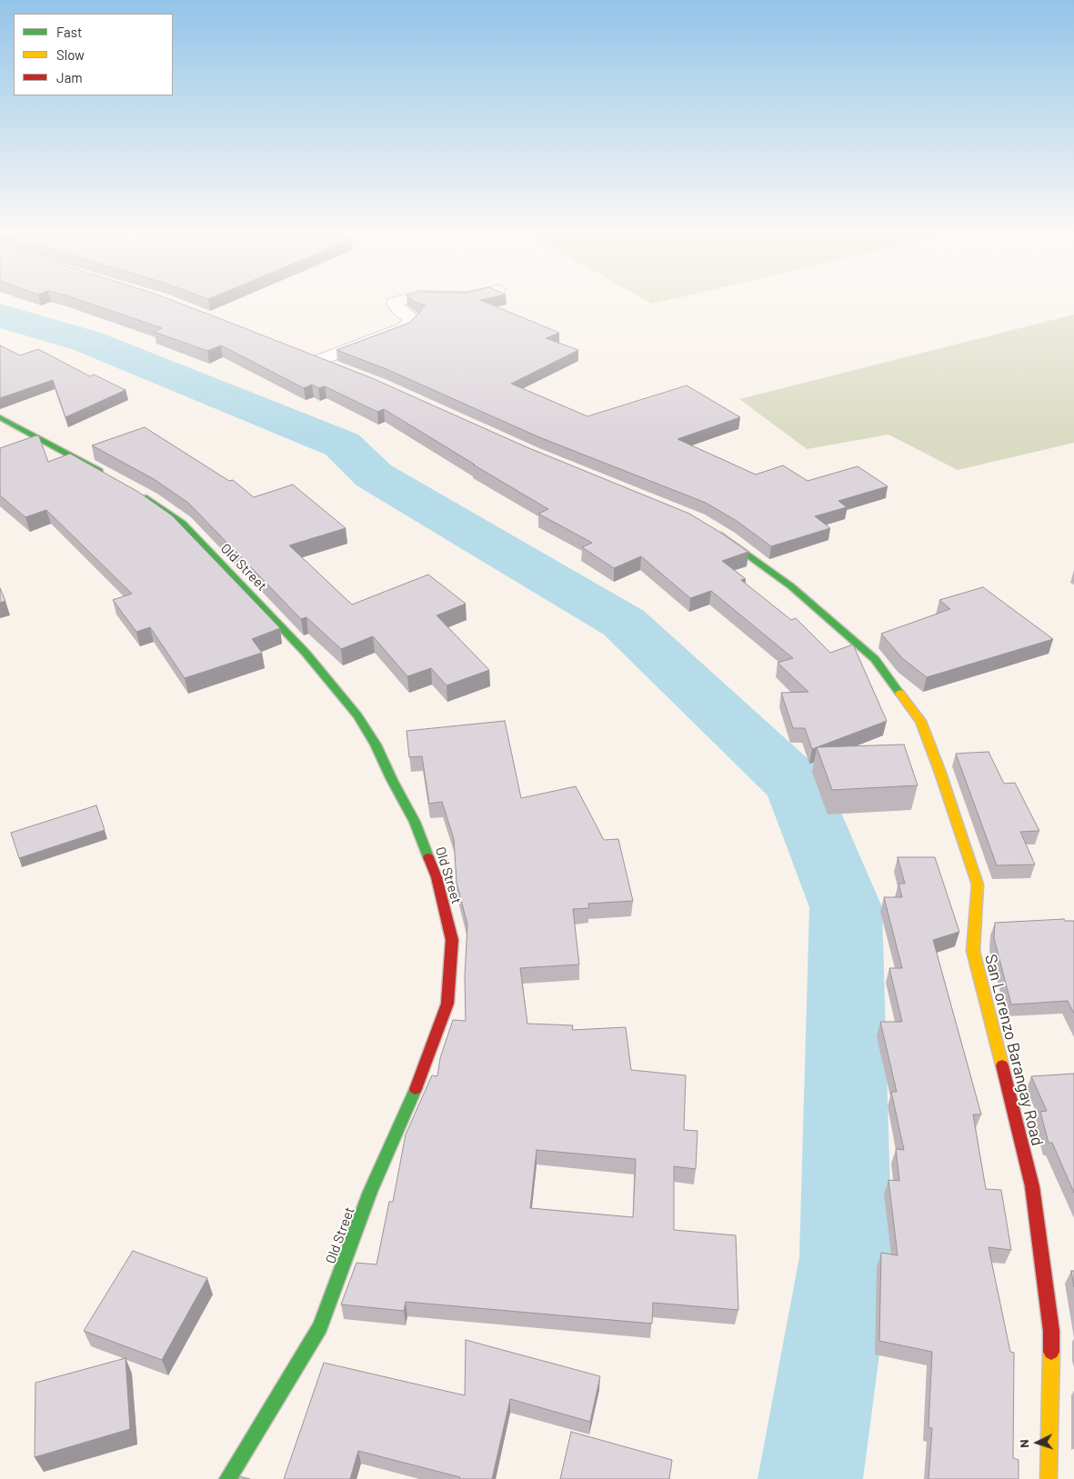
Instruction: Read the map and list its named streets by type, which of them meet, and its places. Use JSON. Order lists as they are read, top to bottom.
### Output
{
  "streets": {
    "street": ["Old Street", "San Lorenzo Barangay Road"]
  },
  "legend": ["Fast", "Slow", "Jam"],
  "north": "left"
}
